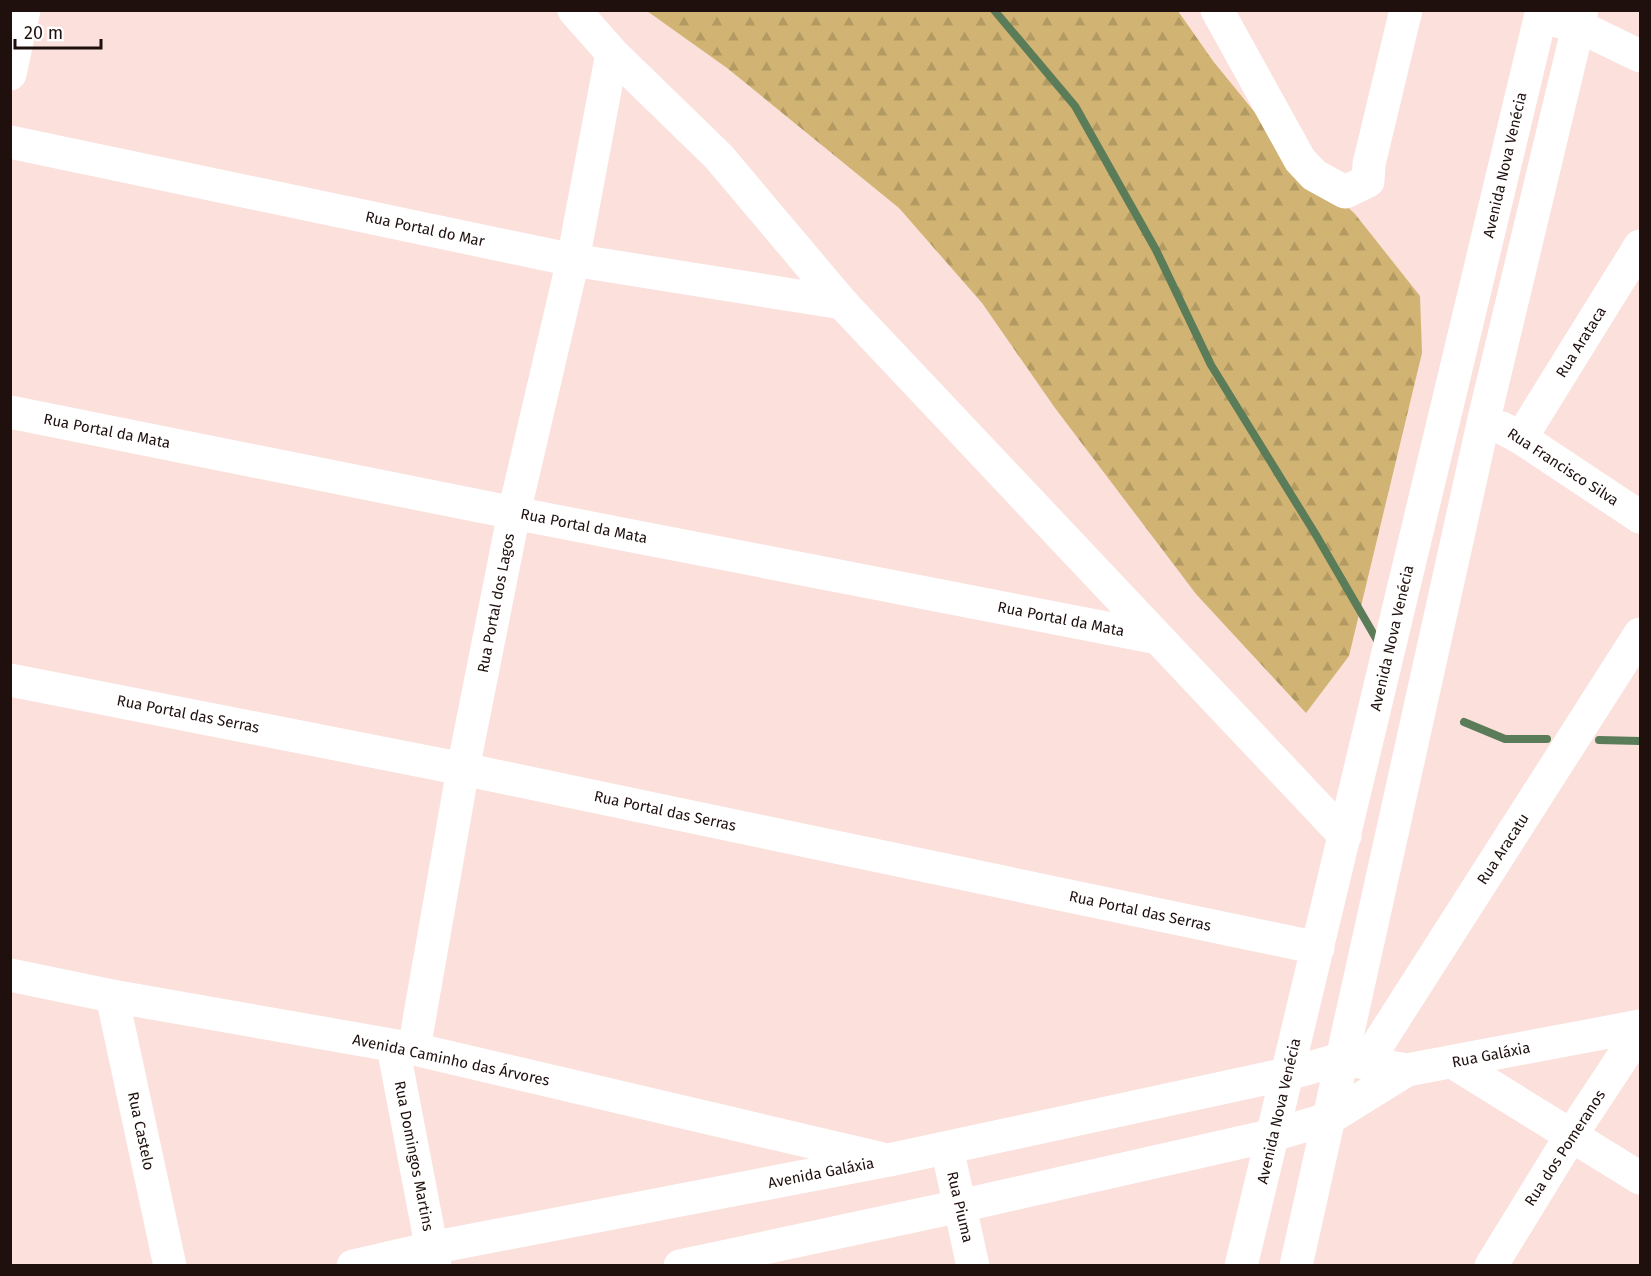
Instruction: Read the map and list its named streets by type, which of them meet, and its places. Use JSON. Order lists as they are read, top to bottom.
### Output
{
  "streets": {
    "street": [
      "Avenida Nova Venécia",
      "Rua Portal do Mar",
      "Rua Arataca",
      "Rua Portal da Mata",
      "Rua Francisco Silva",
      "Rua Portal dos Lagos",
      "Rua Portal das Serras",
      "Rua Aracatu",
      "Rua Galáxia",
      "Avenida Caminho das Árvores",
      "Rua Castelo",
      "Rua dos Pomeranos",
      "Rua Domingos Martins",
      "Avenida Galáxia",
      "Rua Piuma"
    ]
  },
  "crossings": [
    ["Avenida Nova Venécia", "Rua Portal das Serras"],
    ["Avenida Nova Venécia", "Avenida Galáxia"],
    ["Rua Portal do Mar", "Rua Portal dos Lagos"],
    ["Rua Arataca", "Rua Francisco Silva"],
    ["Rua Portal da Mata", "Rua Portal dos Lagos"],
    ["Rua Portal dos Lagos", "Rua Portal das Serras"],
    ["Rua Portal dos Lagos", "Avenida Caminho das Árvores"],
    ["Rua Portal dos Lagos", "Rua Domingos Martins"],
    ["Rua Aracatu", "Rua Galáxia"],
    ["Rua Aracatu", "Avenida Galáxia"],
    ["Rua Galáxia", "Avenida Galáxia"],
    ["Avenida Caminho das Árvores", "Rua Castelo"],
    ["Avenida Caminho das Árvores", "Rua Domingos Martins"],
    ["Avenida Caminho das Árvores", "Avenida Galáxia"],
    ["Rua Domingos Martins", "Avenida Galáxia"],
    ["Avenida Galáxia", "Rua Piuma"]
  ],
  "scale_bar": "20 m"
}
